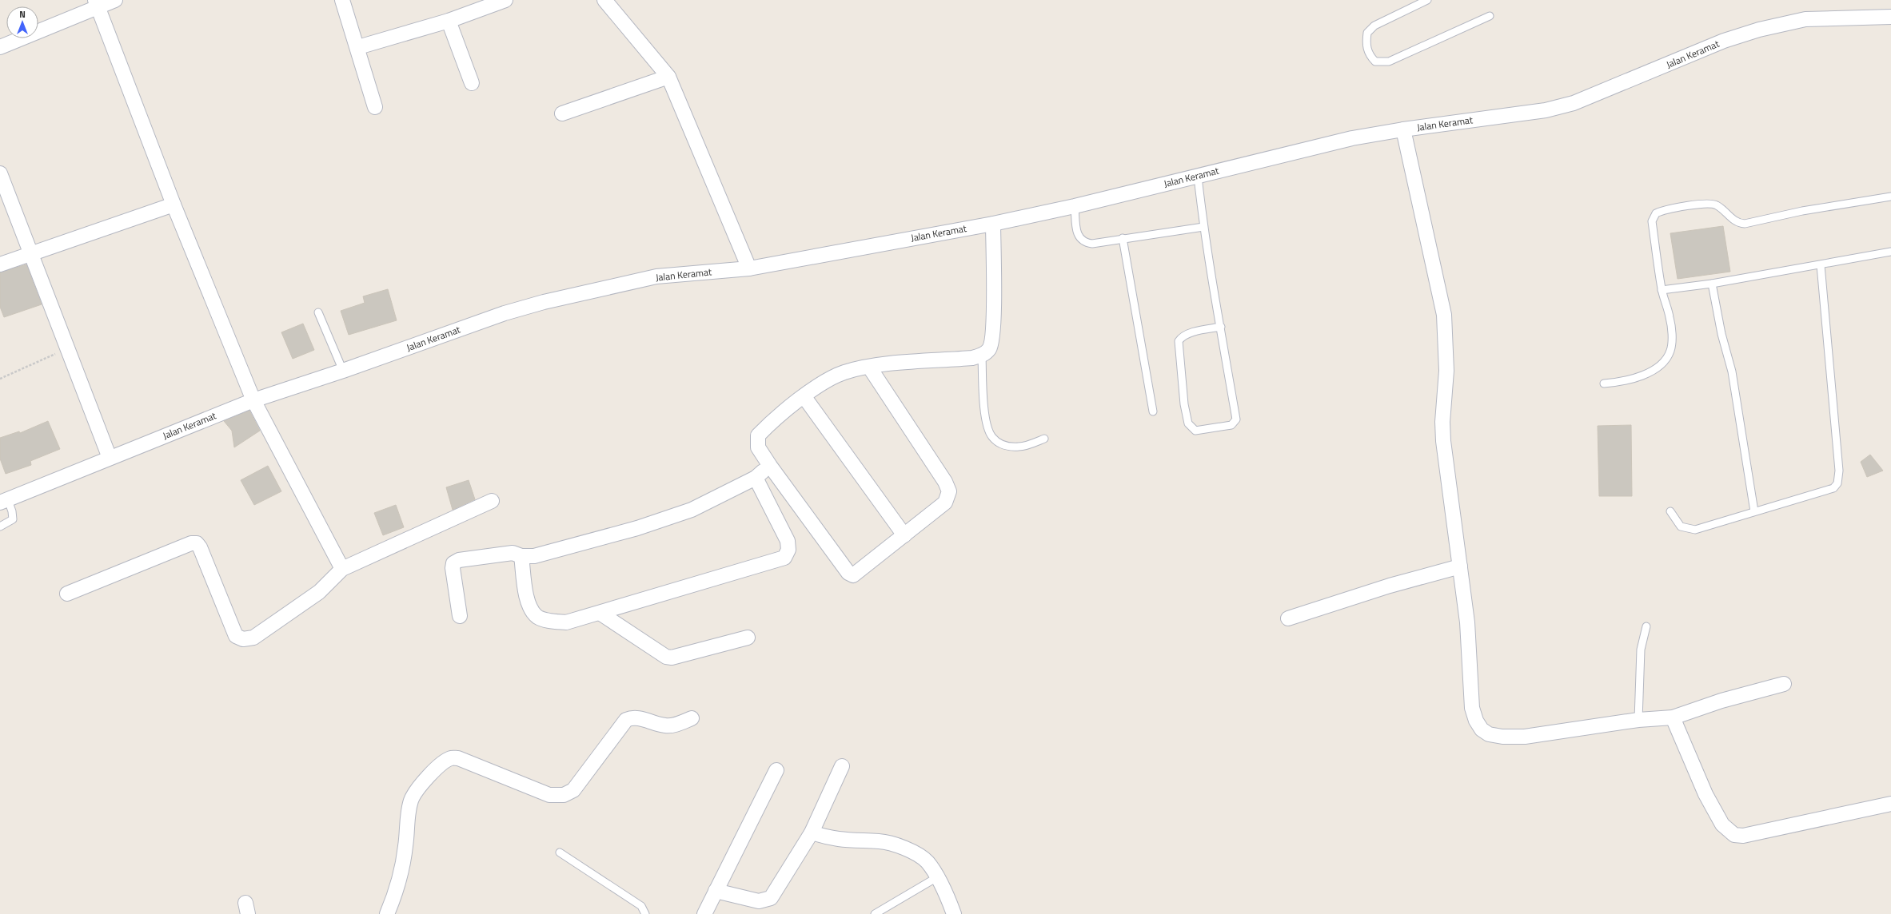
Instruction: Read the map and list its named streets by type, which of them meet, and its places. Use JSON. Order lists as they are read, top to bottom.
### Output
{
  "streets": {
    "street": ["Jalan Keramat"]
  },
  "north": "top"
}
